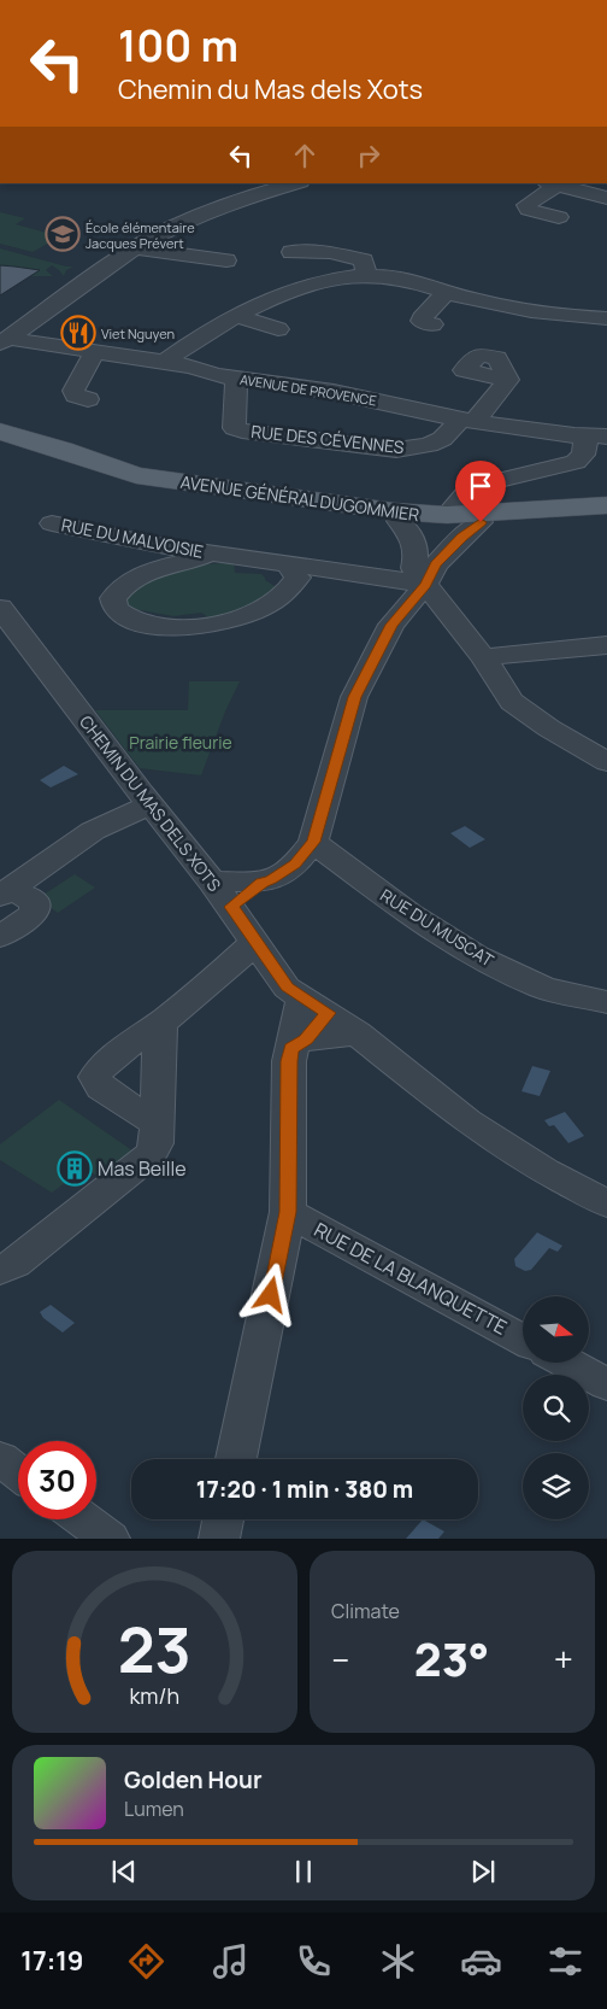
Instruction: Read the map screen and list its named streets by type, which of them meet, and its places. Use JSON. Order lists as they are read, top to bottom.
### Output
{
  "streets": {
    "main road": ["AVENUE GÉNÉRAL DUGOMMIER"],
    "street": [
      "AVENUE DE PROVENCE",
      "RUE DES CÉVENNES",
      "RUE DU MALVOISIE",
      "CHEMIN DU MAS DELS XOTS",
      "RUE DU MUSCAT",
      "RUE DE LA BLANQUETTE"
    ]
  },
  "crossings": [
    ["AVENUE DE PROVENCE", "RUE DES CÉVENNES"]
  ],
  "parks": ["Prairie fleurie"],
  "places": {
    "school or university": ["École élémentaire Jacques Prévert"],
    "restaurant": ["Viet Nguyen"],
    "building": ["Mas Beille"]
  },
  "north": "right",
  "page": {
    "turn": ["100 m", "Chemin du Mas dels Xots"],
    "limit": "30",
    "trip": "17:20 · 1 min · 380 m",
    "tile": "Climate",
    "heat": ["−", "23°", "+"],
    "song": ["Golden Hour", "Lumen"],
    "tabs": "17:19",
    "gauge": ["23", "km/h"]
  }
}
